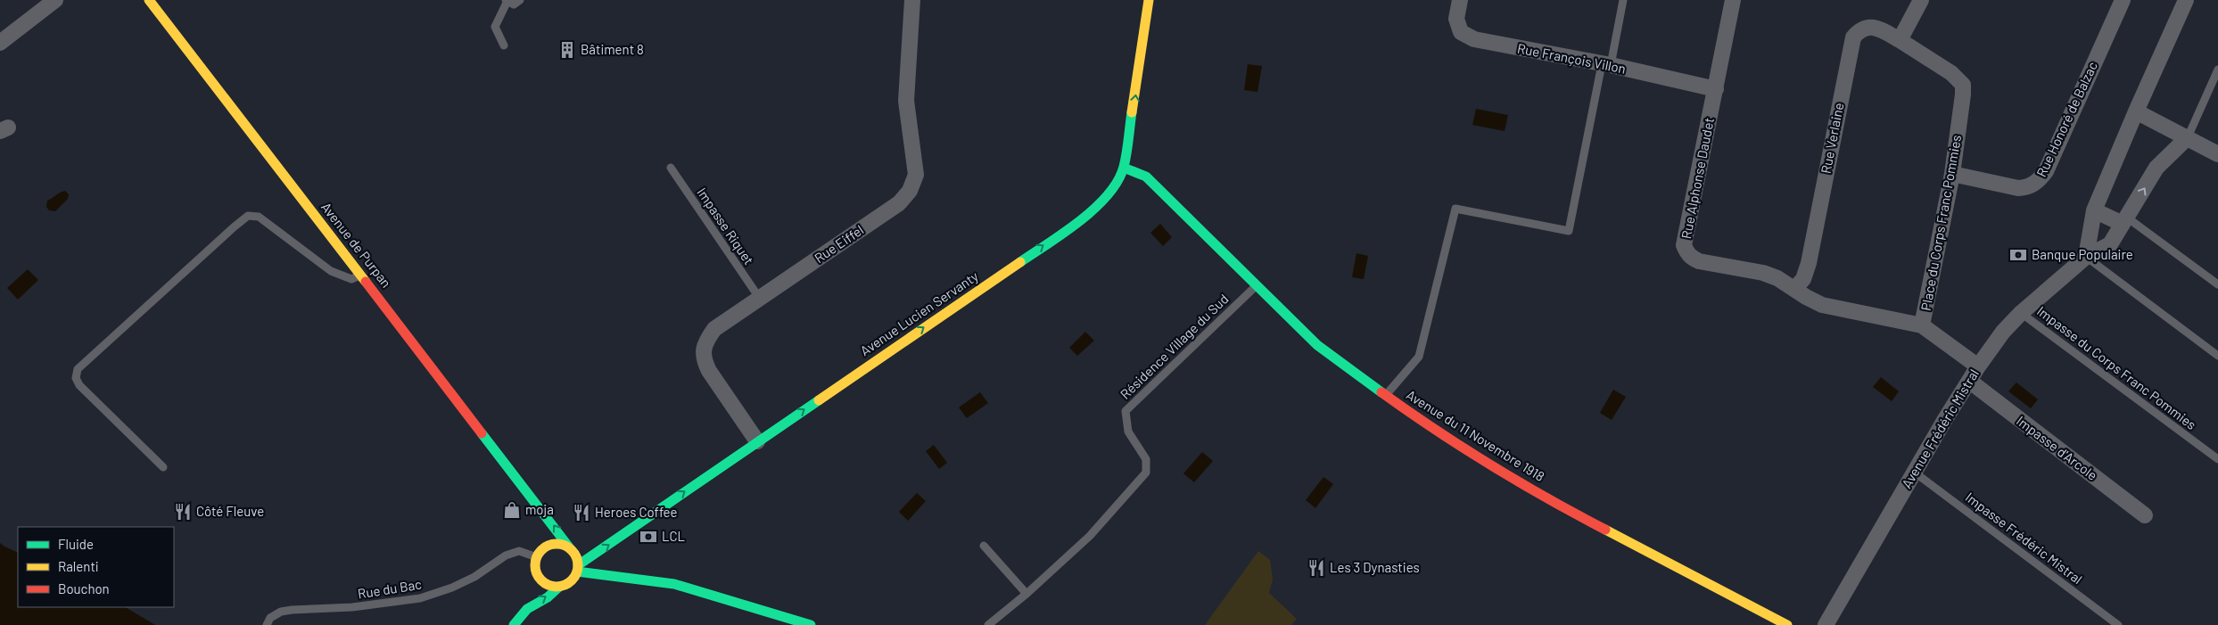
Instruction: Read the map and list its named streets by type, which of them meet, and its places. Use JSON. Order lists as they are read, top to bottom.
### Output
{
  "streets": {
    "street": [
      "Rue François Villon",
      "Rue Honoré de Balzac",
      "Rue Verlaine",
      "Rue Alphonse Daudet",
      "Place du Corps Franc Pommies",
      "Rue Eiffel",
      "Avenue de Purpan",
      "Avenue Lucien Servanty",
      "Avenue Frédéric Mistral",
      "Avenue du 11 Novembre 1918",
      "Impasse d'Arcole"
    ],
    "lane": [
      "Impasse Riquet",
      "Résidence Village du Sud",
      "Impasse du Corps Franc Pommies",
      "Impasse Frédéric Mistral",
      "Rue du Bac"
    ]
  },
  "crossings": [
    ["Rue François Villon", "Rue Alphonse Daudet"],
    ["Rue Honoré de Balzac", "Place du Corps Franc Pommies"],
    ["Rue Verlaine", "Rue Alphonse Daudet"],
    ["Rue Verlaine", "Place du Corps Franc Pommies"],
    ["Rue Alphonse Daudet", "Place du Corps Franc Pommies"],
    ["Rue Alphonse Daudet", "Avenue Frédéric Mistral"],
    ["Impasse Riquet", "Rue Eiffel"],
    ["Rue Eiffel", "Avenue Lucien Servanty"],
    ["Avenue de Purpan", "Avenue Lucien Servanty"],
    ["Avenue de Purpan", "Rue du Bac"],
    ["Avenue Lucien Servanty", "Avenue du 11 Novembre 1918"],
    ["Avenue Lucien Servanty", "Rue du Bac"],
    ["Résidence Village du Sud", "Avenue du 11 Novembre 1918"],
    ["Impasse du Corps Franc Pommies", "Avenue Frédéric Mistral"],
    ["Avenue Frédéric Mistral", "Impasse d'Arcole"],
    ["Avenue Frédéric Mistral", "Impasse Frédéric Mistral"]
  ],
  "one_way": ["Avenue Lucien Servanty"],
  "places": {
    "building": ["Bâtiment 8"],
    "bank": ["Banque Populaire", "LCL"],
    "shop": ["moja"],
    "restaurant": ["Côté Fleuve", "Heroes Coffee", "Les 3 Dynasties"]
  },
  "legend": ["Fluide", "Ralenti", "Bouchon"]
}
